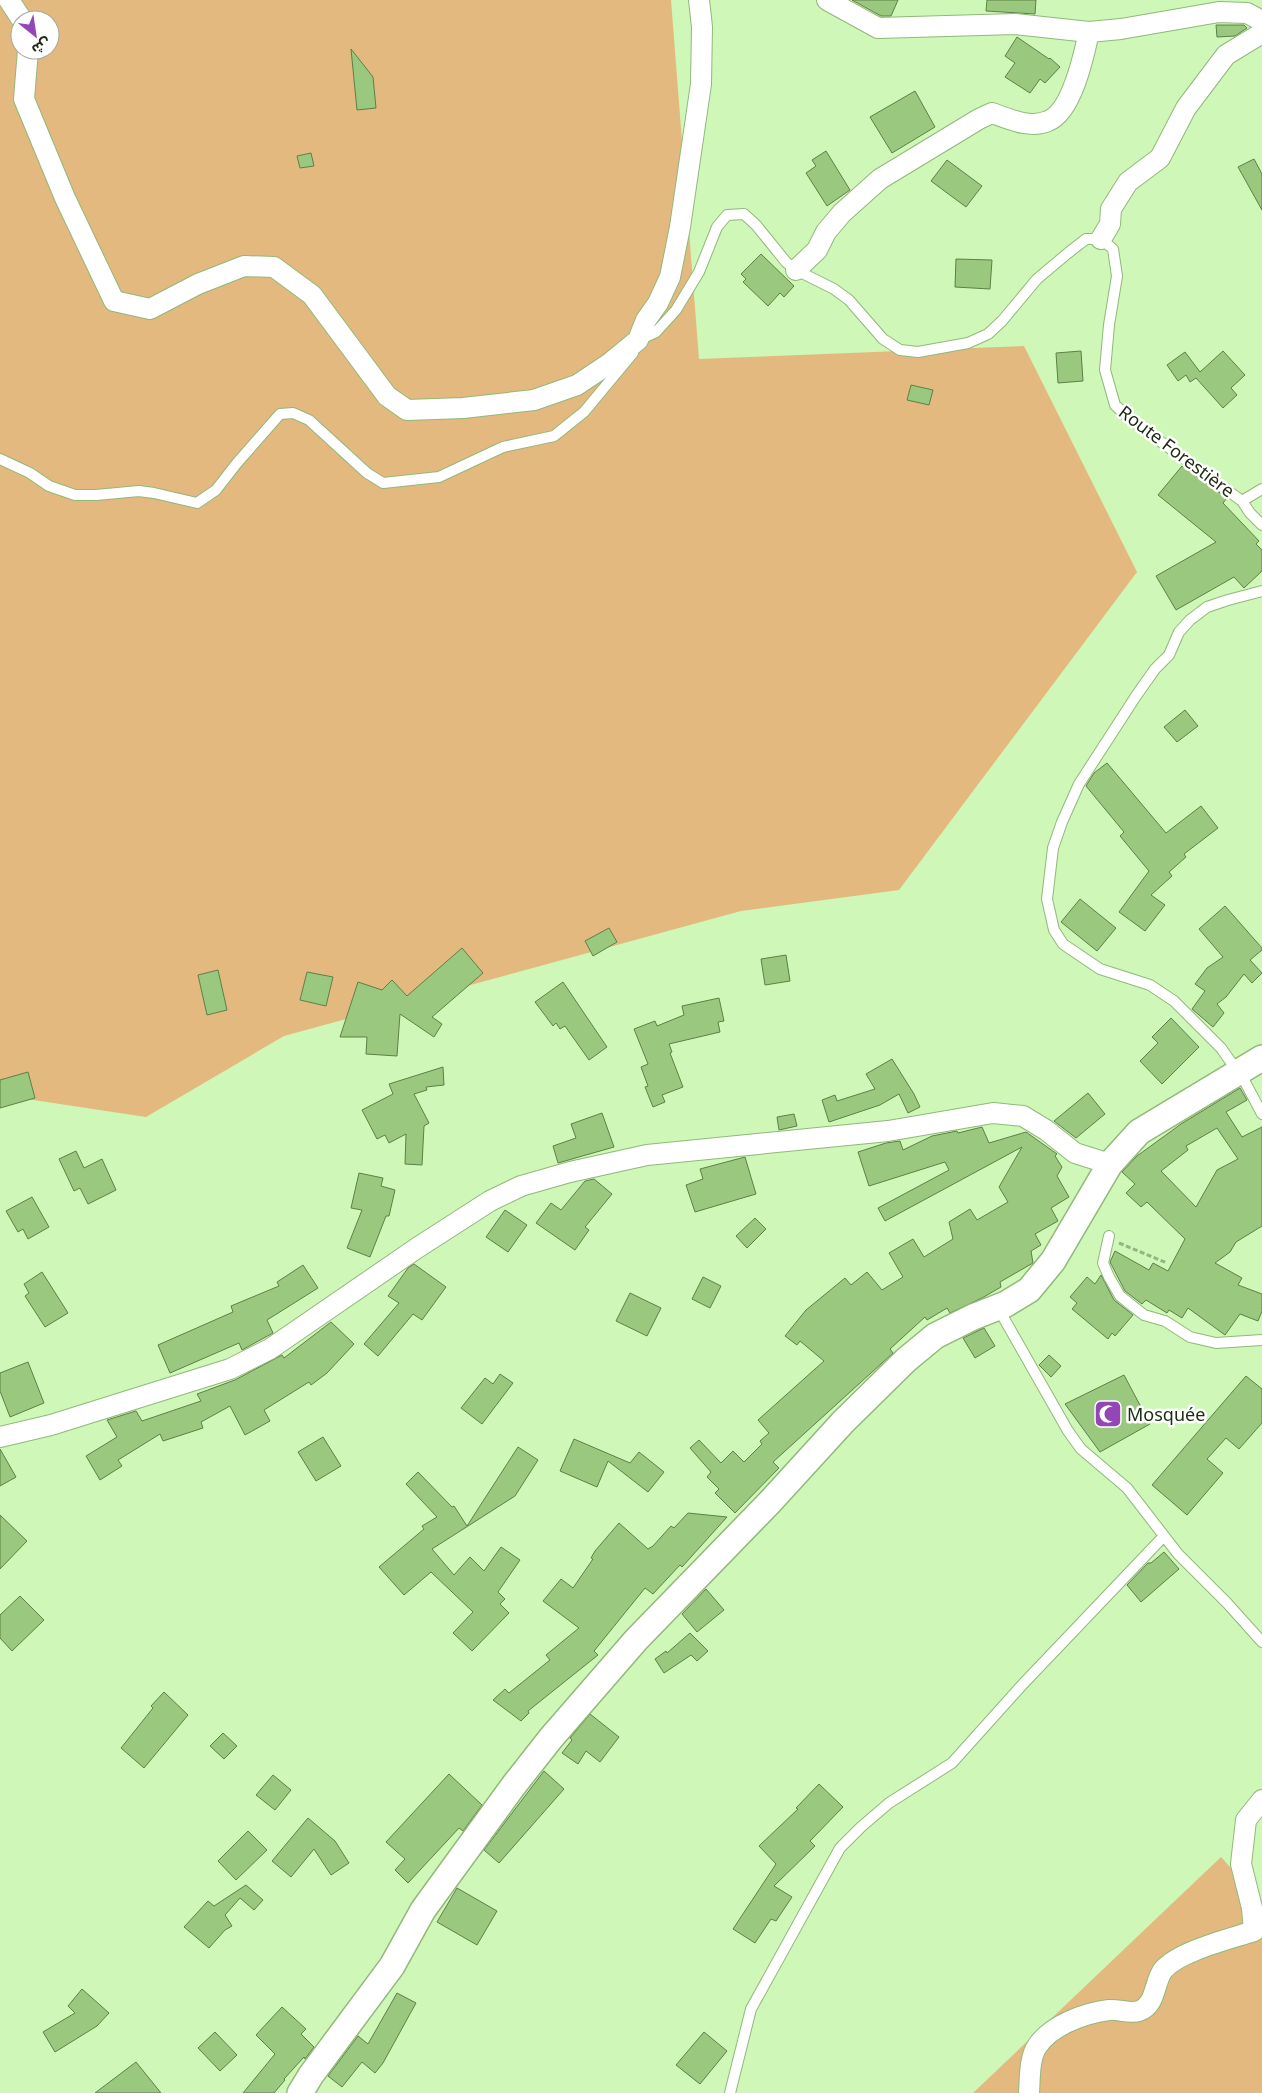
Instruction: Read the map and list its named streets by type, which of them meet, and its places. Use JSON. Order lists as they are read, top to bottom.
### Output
{
  "streets": {
    "lane": ["Route Forestière"]
  },
  "places": {
    "mosque": ["Mosquée"]
  },
  "north": "bottom right"
}
